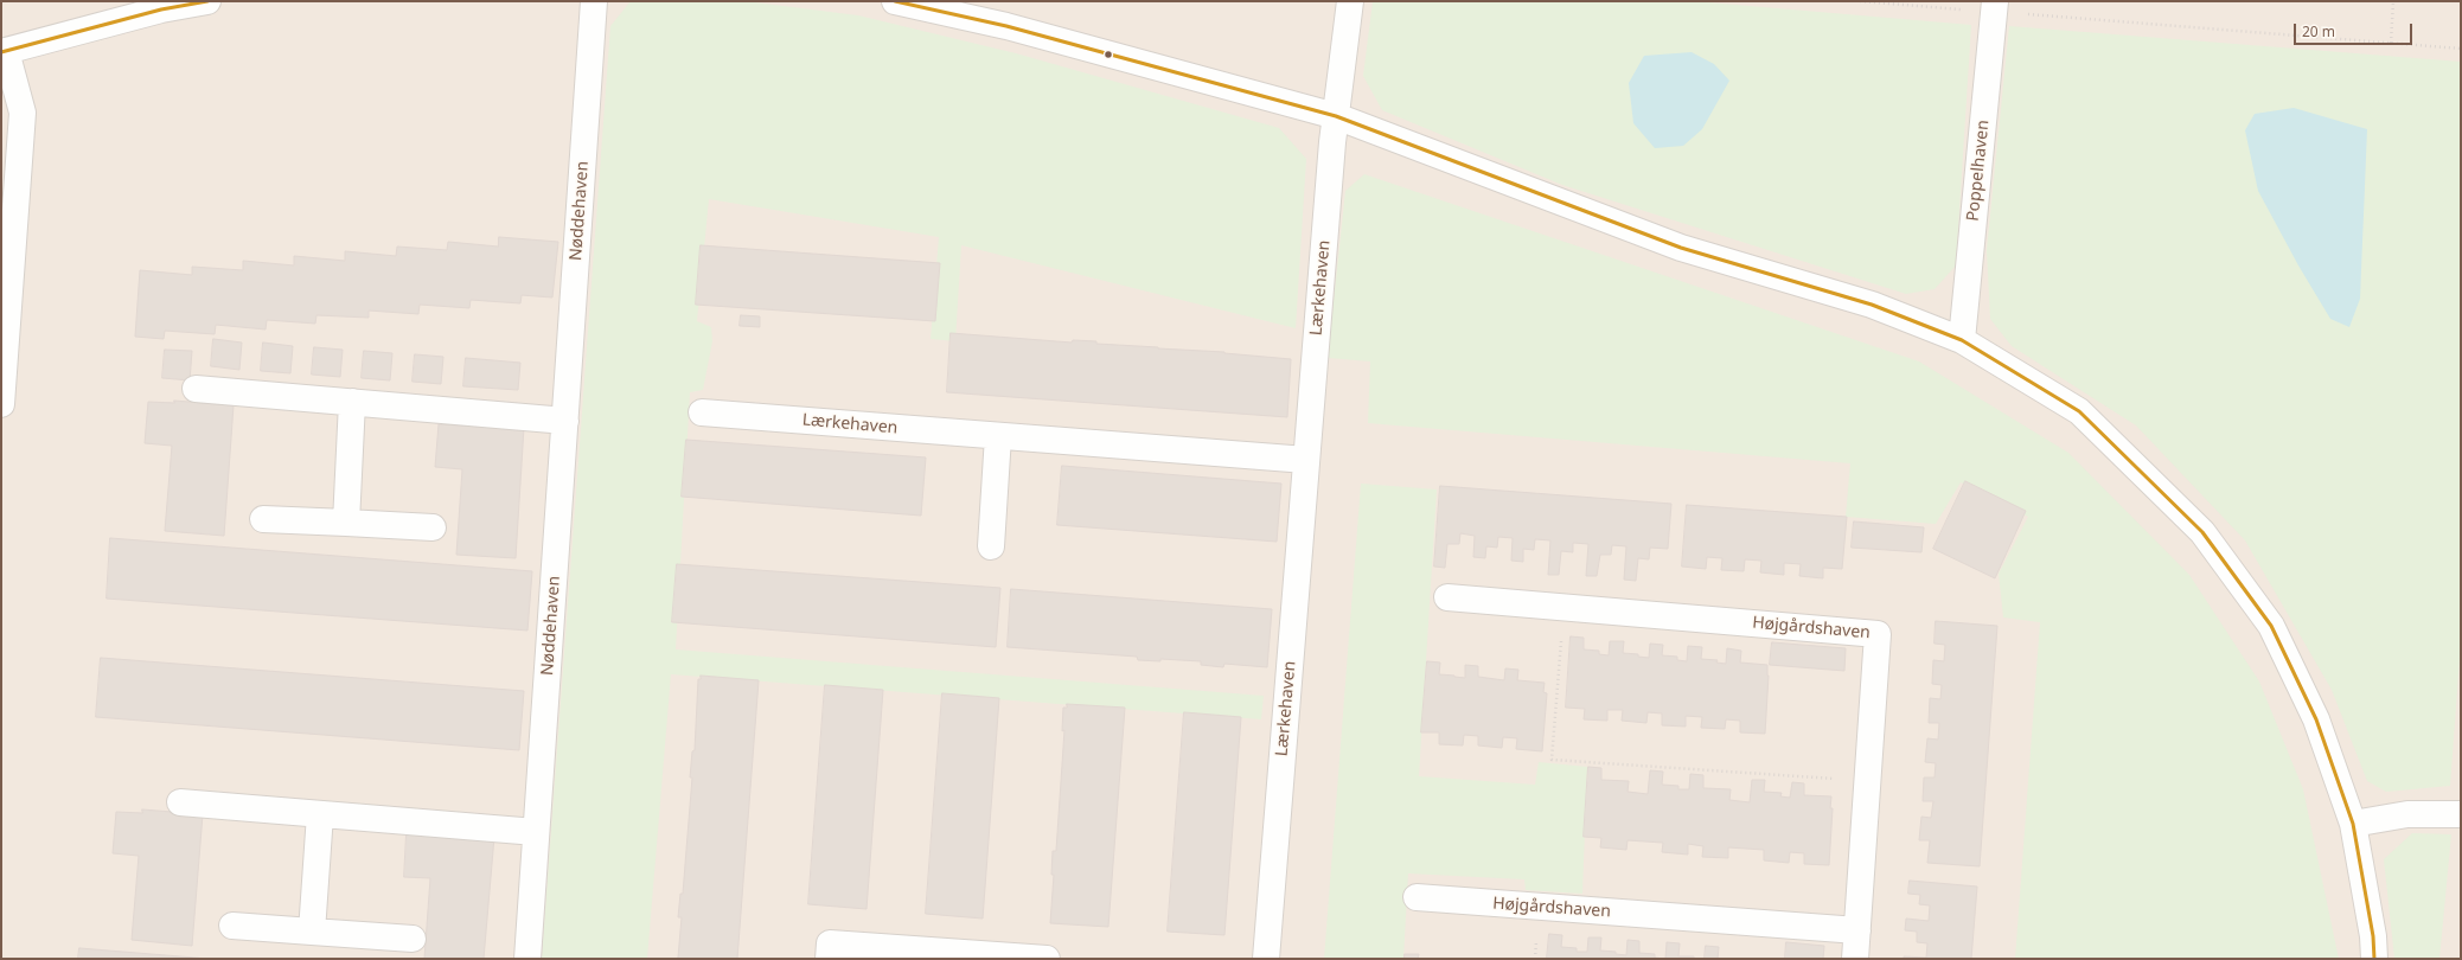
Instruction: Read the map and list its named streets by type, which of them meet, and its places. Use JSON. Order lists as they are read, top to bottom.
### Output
{
  "streets": {
    "street": [
      "Poppelhaven",
      "Nøddehaven",
      "Lærkehaven",
      "Højgårdshaven"
    ]
  },
  "scale_bar": "20 m"
}
